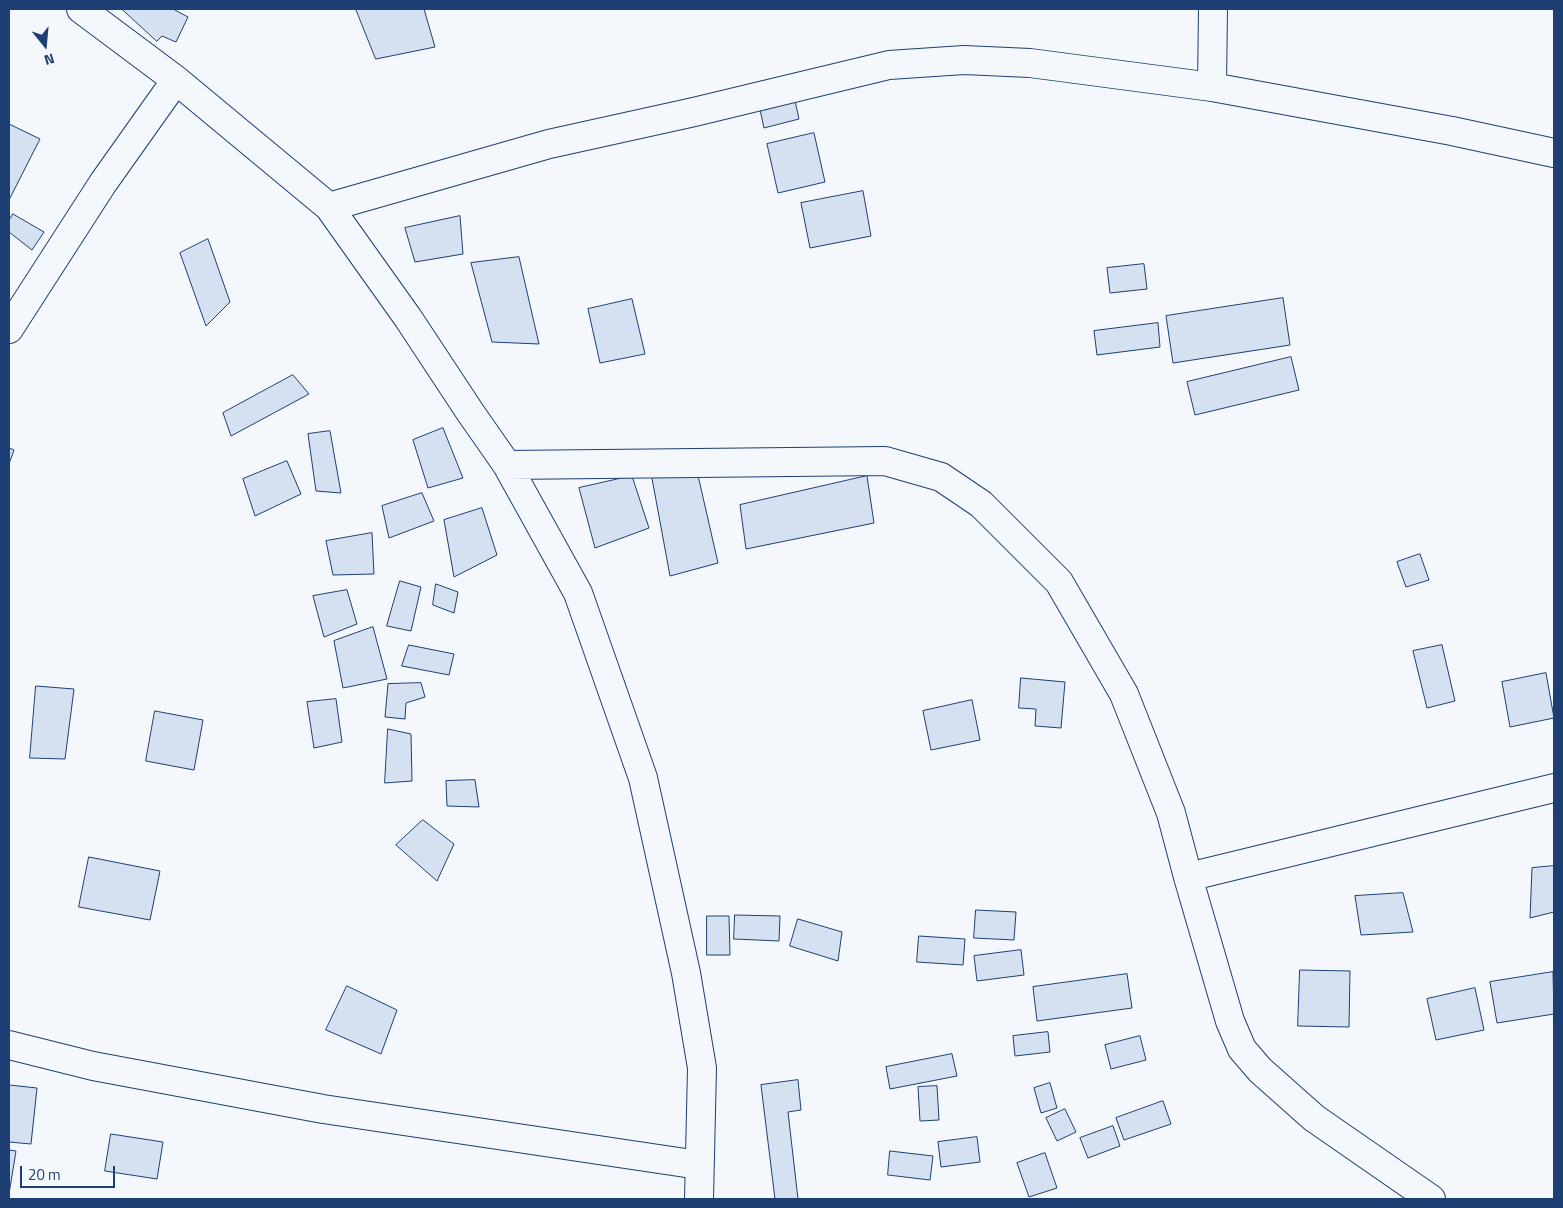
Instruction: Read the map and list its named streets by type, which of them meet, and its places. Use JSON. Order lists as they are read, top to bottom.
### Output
{
  "scale_bar": "20 m",
  "north": "bottom"
}
